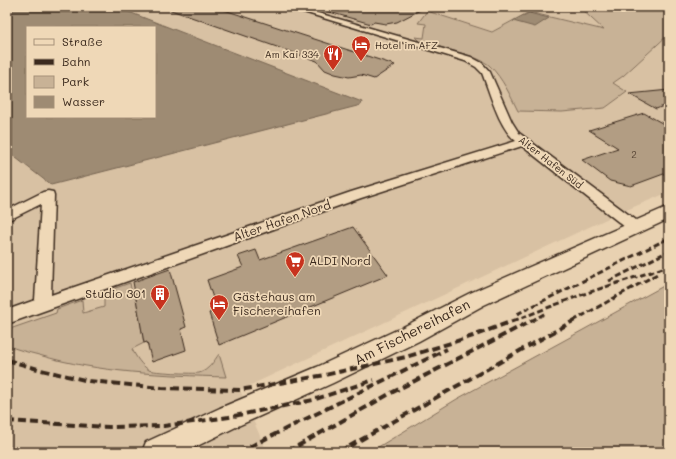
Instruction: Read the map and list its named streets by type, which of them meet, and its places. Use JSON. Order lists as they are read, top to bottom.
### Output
{
  "streets": {
    "street": ["Alter Hafen Süd", "Alter Hafen Nord", "Am Fischereihafen"]
  },
  "crossings": [
    ["Alter Hafen Süd", "Alter Hafen Nord"],
    ["Alter Hafen Süd", "Am Fischereihafen"]
  ],
  "places": {
    "hotel": ["Hotel im AFZ", "Gästehaus am Fischereihafen"],
    "restaurant": ["Am Kai 334"],
    "supermarket": ["ALDI Nord"],
    "building": ["Studio 301"]
  },
  "house_numbers": ["2"],
  "legend": [
    "Straße",
    "Bahn",
    "Park",
    "Wasser"
  ]
}
